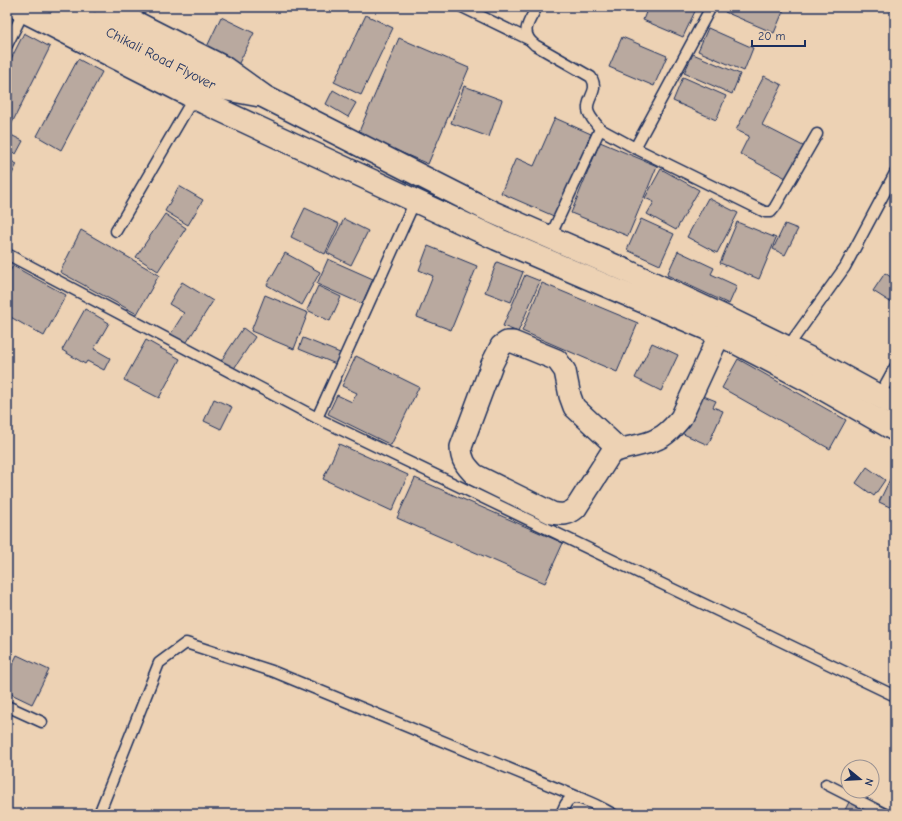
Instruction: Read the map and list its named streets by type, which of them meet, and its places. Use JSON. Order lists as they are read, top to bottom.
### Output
{
  "streets": {
    "main road": ["Chikali Road Flyover"]
  },
  "scale_bar": "20 m",
  "north": "right"
}
